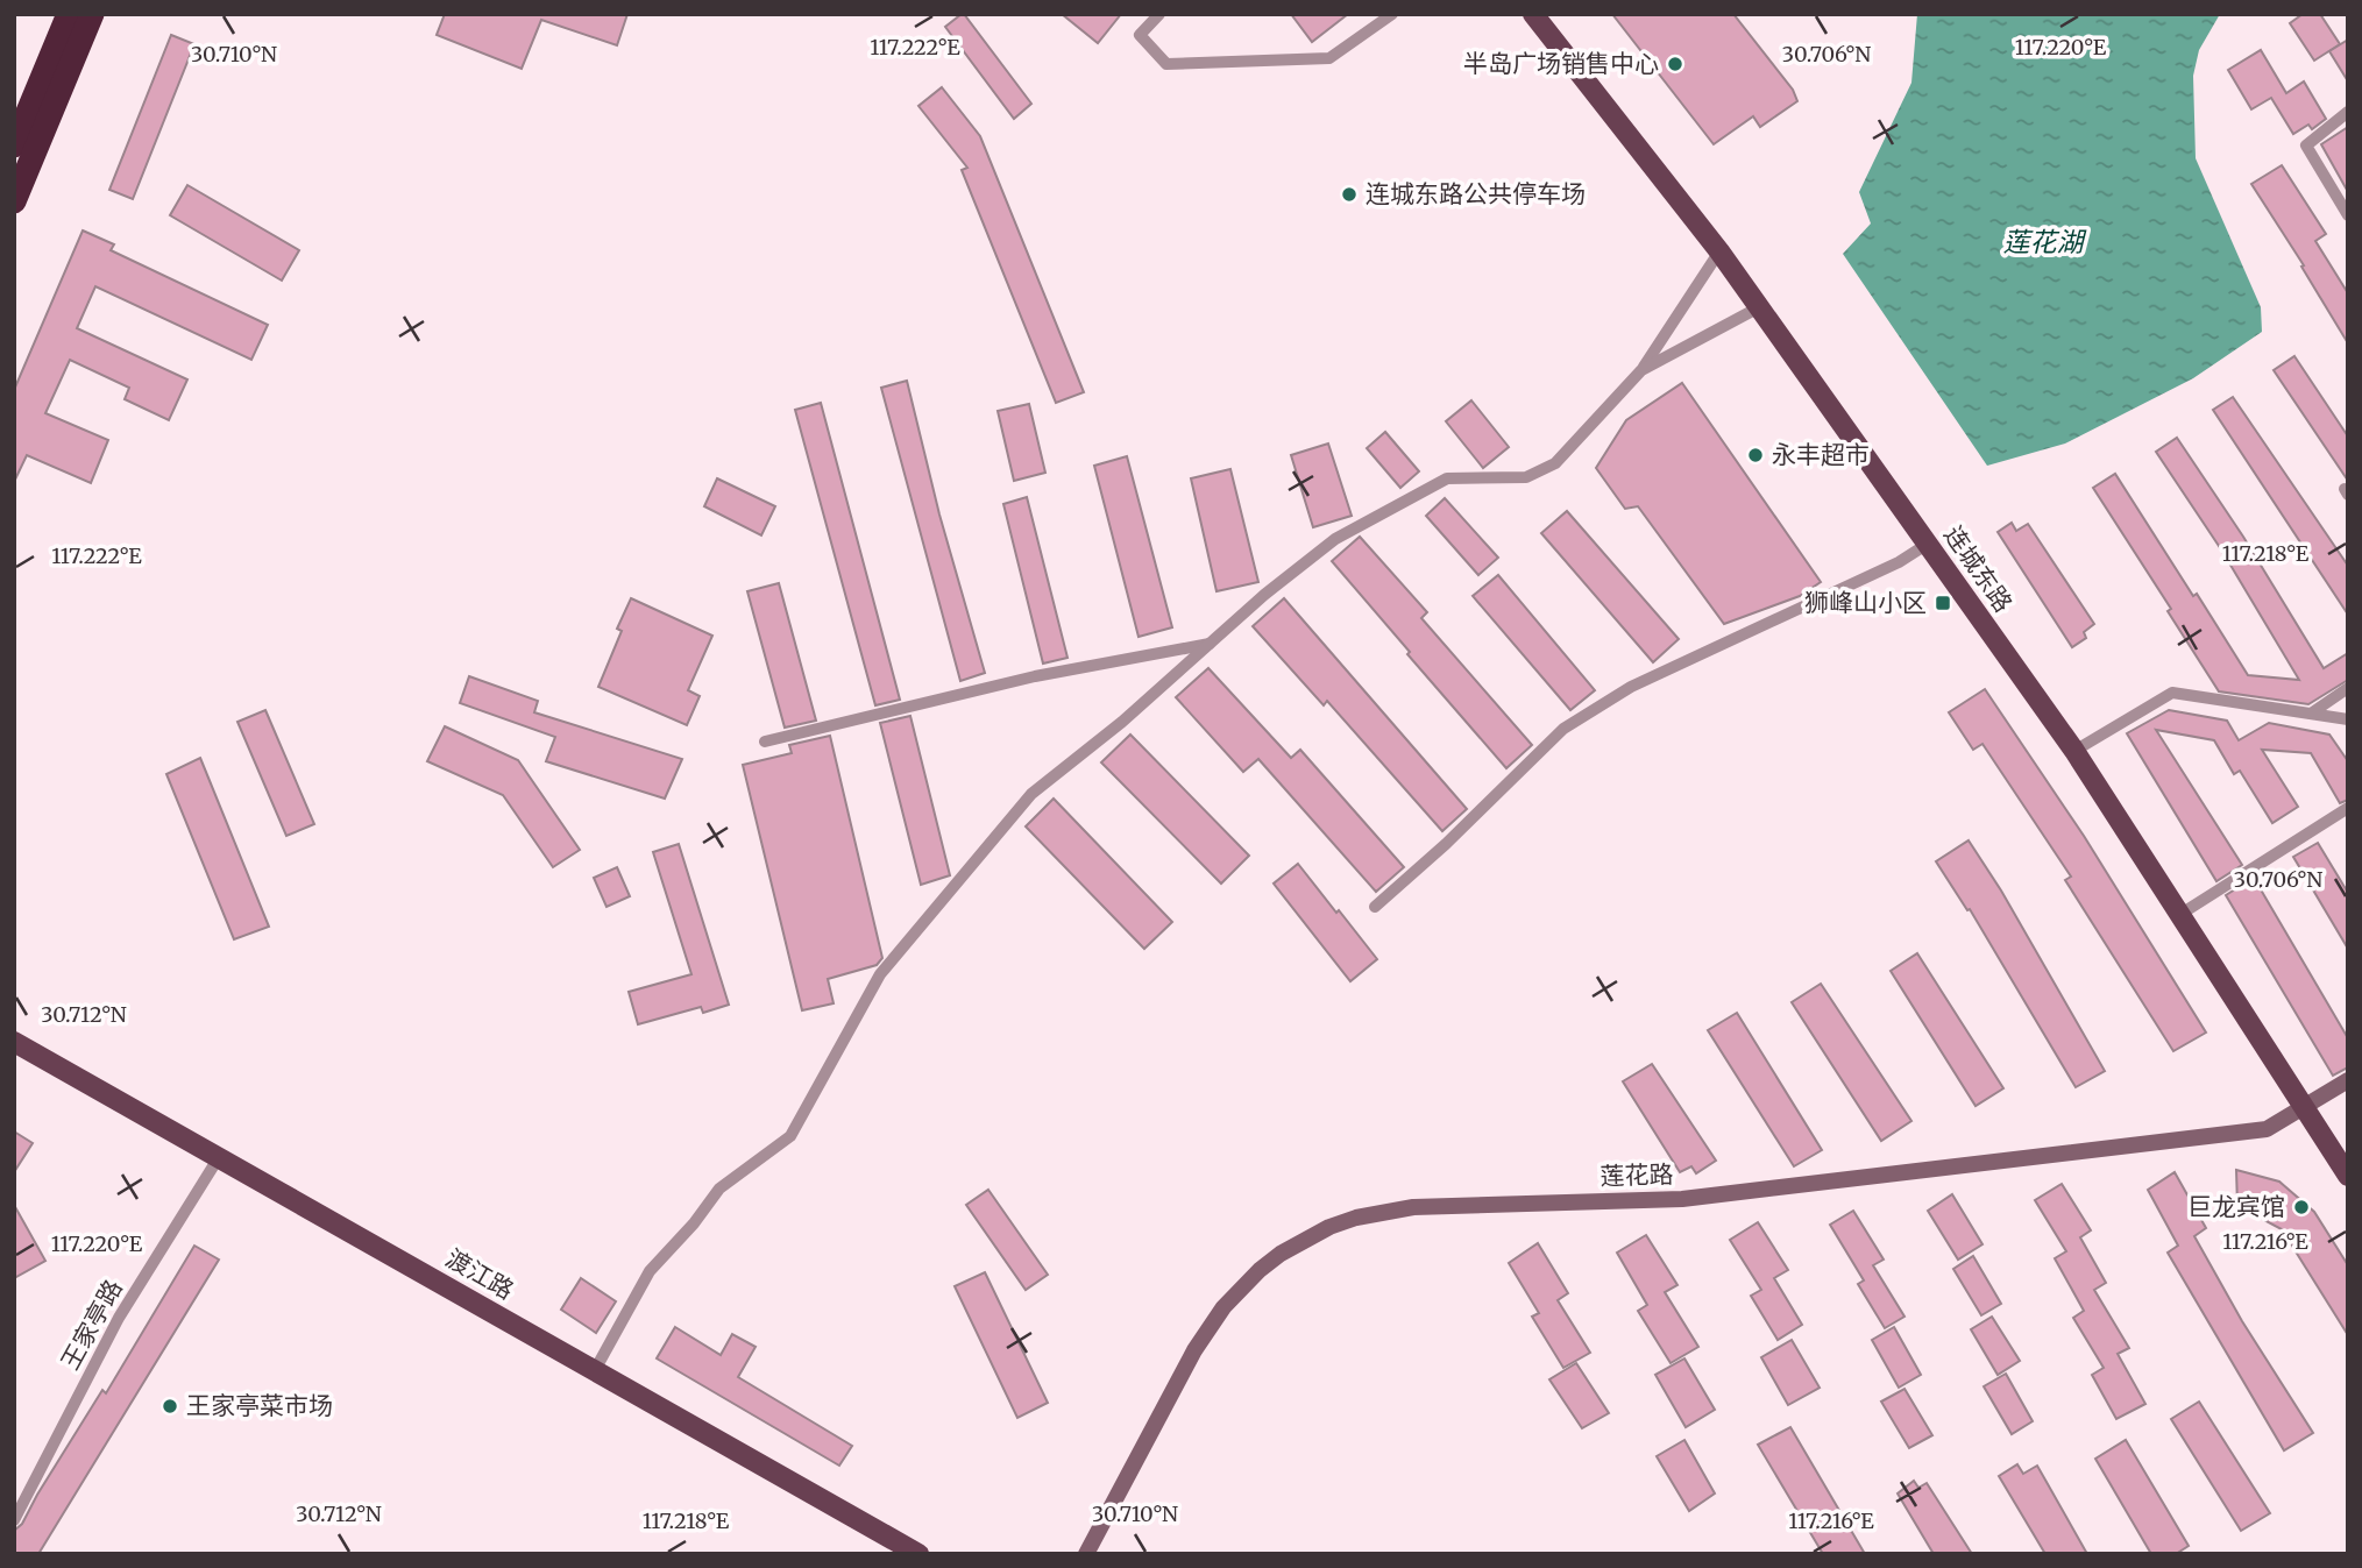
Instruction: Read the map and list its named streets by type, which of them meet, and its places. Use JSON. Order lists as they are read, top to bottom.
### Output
{
  "streets": {
    "main road": ["连城东路", "莲花路", "渡江路"],
    "lane": ["王家亭路"]
  },
  "crossings": [
    ["连城东路", "莲花路"],
    ["渡江路", "王家亭路"]
  ],
  "water": ["莲花湖"],
  "places": {
    "other": [
      "半岛广场销售中心",
      "连城东路公共停车场",
      "永丰超市",
      "巨龙宾馆",
      "王家亭菜市场"
    ],
    "transit": ["狮峰山小区"]
  },
  "coordinates": [
    "117.222°E",
    "117.220°E",
    "30.710°N",
    "30.706°N",
    "117.218°E",
    "30.712°N",
    "117.216°E"
  ]
}
